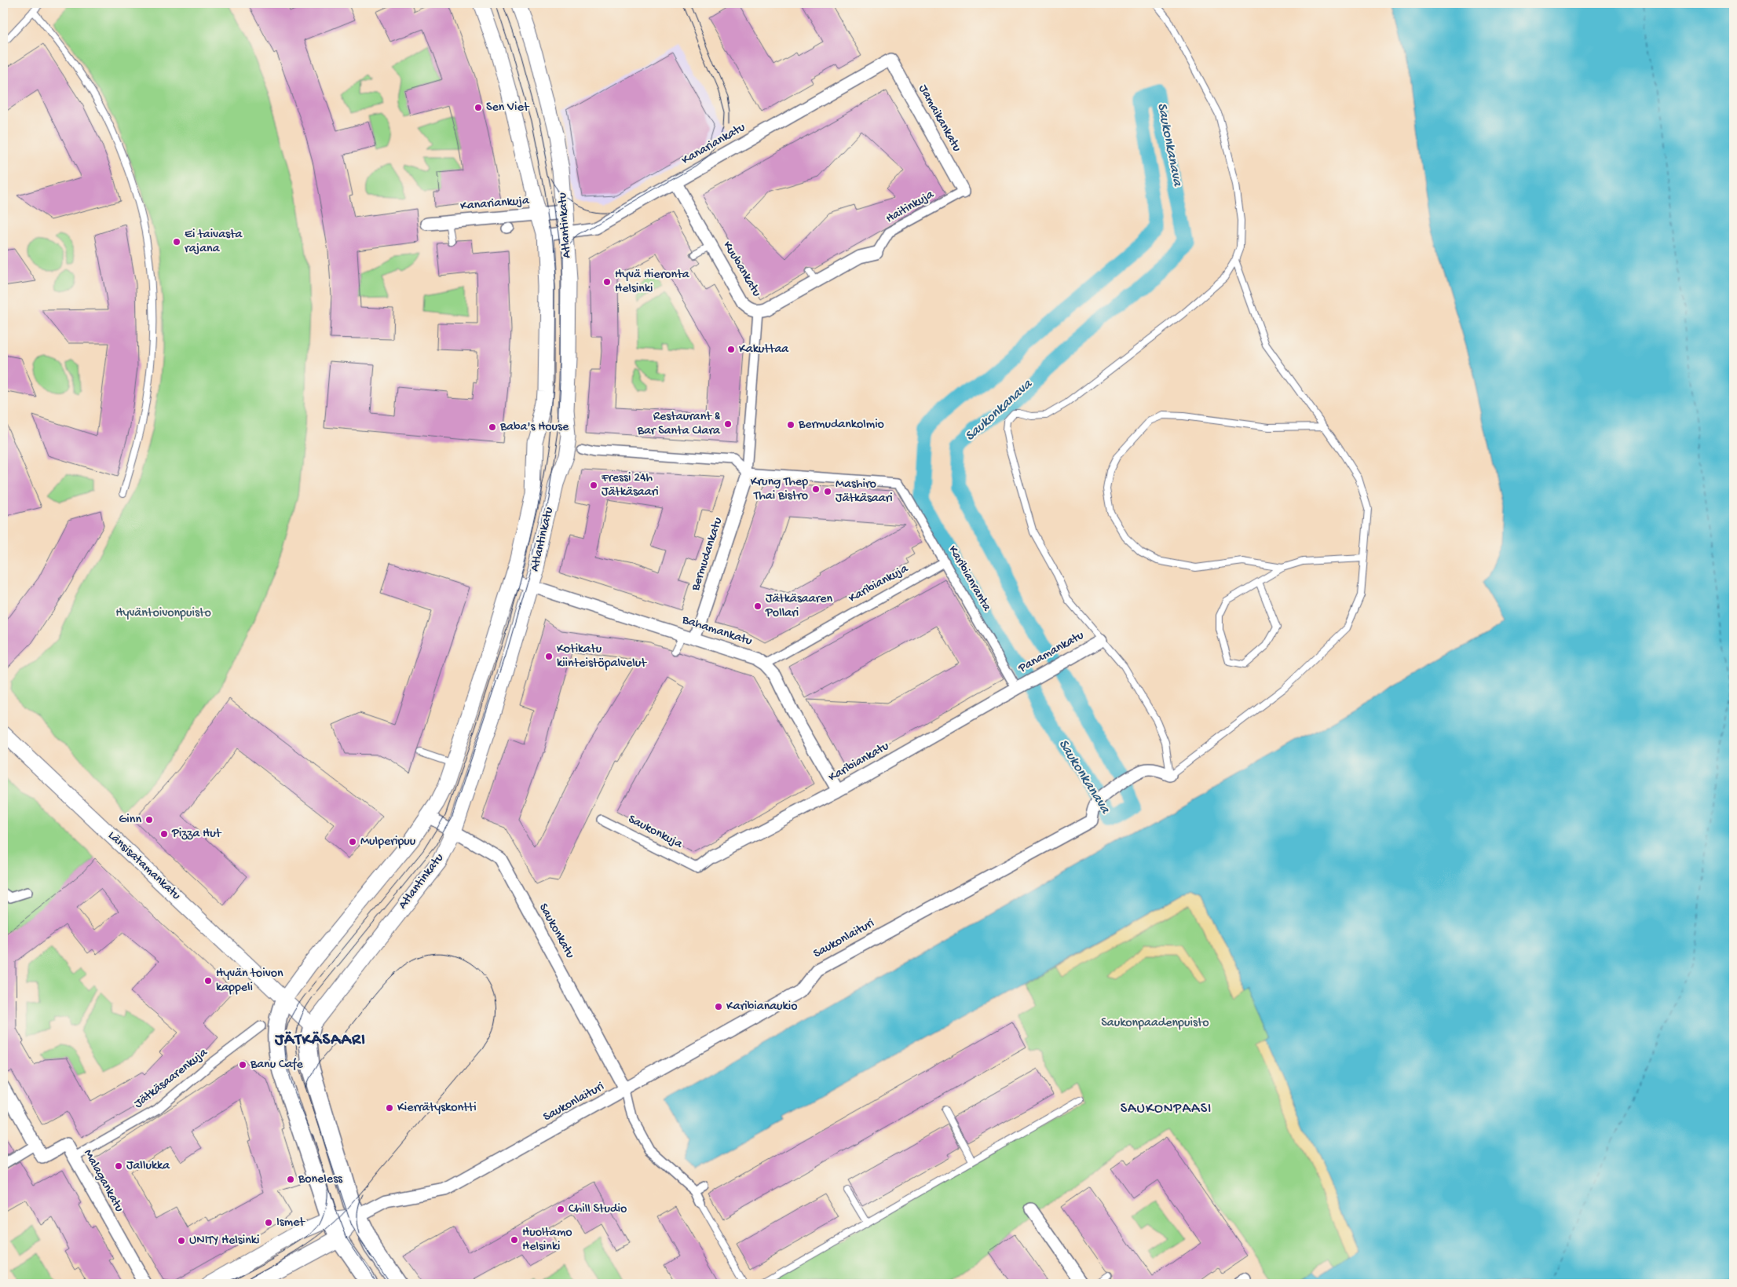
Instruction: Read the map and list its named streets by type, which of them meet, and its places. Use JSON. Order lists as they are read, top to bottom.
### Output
{
  "streets": {
    "street": [
      "Jamaikankatu",
      "Kanariankatu",
      "Kanariankuja",
      "Haitinkuja",
      "Atlantinkatu",
      "Kuubankatu",
      "Bermudankatu",
      "Karibianranta",
      "Karibiankuja",
      "Bahamankatu",
      "Panamankatu",
      "Karibiankatu",
      "Saukonkuja",
      "Länsisatamankatu",
      "Saukonkatu",
      "Saukonlaituri",
      "Jätkäsaarenkuja",
      "Malagankatu"
    ]
  },
  "crossings": [
    ["Jamaikankatu", "Kanariankatu"],
    ["Jamaikankatu", "Haitinkuja"],
    ["Kanariankatu", "Atlantinkatu"],
    ["Kanariankatu", "Kuubankatu"],
    ["Kanariankuja", "Atlantinkatu"],
    ["Haitinkuja", "Kuubankatu"],
    ["Atlantinkatu", "Bahamankatu"],
    ["Atlantinkatu", "Länsisatamankatu"],
    ["Atlantinkatu", "Saukonkatu"],
    ["Bermudankatu", "Karibianranta"],
    ["Bermudankatu", "Bahamankatu"],
    ["Karibianranta", "Karibiankuja"],
    ["Karibianranta", "Panamankatu"],
    ["Karibianranta", "Karibiankatu"],
    ["Karibiankuja", "Bahamankatu"],
    ["Bahamankatu", "Karibiankatu"],
    ["Panamankatu", "Karibiankatu"],
    ["Karibiankatu", "Saukonkuja"],
    ["Saukonkatu", "Saukonlaituri"],
    ["Jätkäsaarenkuja", "Malagankatu"]
  ],
  "districts": ["JÄTKÄSAARI", "SAUKONPAASI"],
  "water": ["Saukonkanava"],
  "parks": ["Hyväntoivonpuisto", "Saukonpaadenpuisto"],
  "places": [
    "Sen Viet",
    "Ei taivasta rajana",
    "Hyvä Hieronta Helsinki",
    "Kakuttaa",
    "Restaurant & Bar Santa Clara",
    "Bermudankolmio",
    "Baba's House",
    "Fressi 24h Jätkäsaari",
    "Krung Thep Thai Bistro",
    "Mashiro Jätkäsaari",
    "Jätkäsaaren Pollari",
    "Kotikatu kiinteistöpalvelut",
    "Ginn",
    "Pizza Hut",
    "Mulperipuu",
    "Hyvän toivon kappeli",
    "Karibianaukio",
    "Banu Cafe",
    "Kierrätyskontti",
    "Jallukka",
    "Boneless",
    "Chill Studio",
    "Ismet",
    "Huoltamo Helsinki",
    "UNITY Helsinki"
  ]
}
